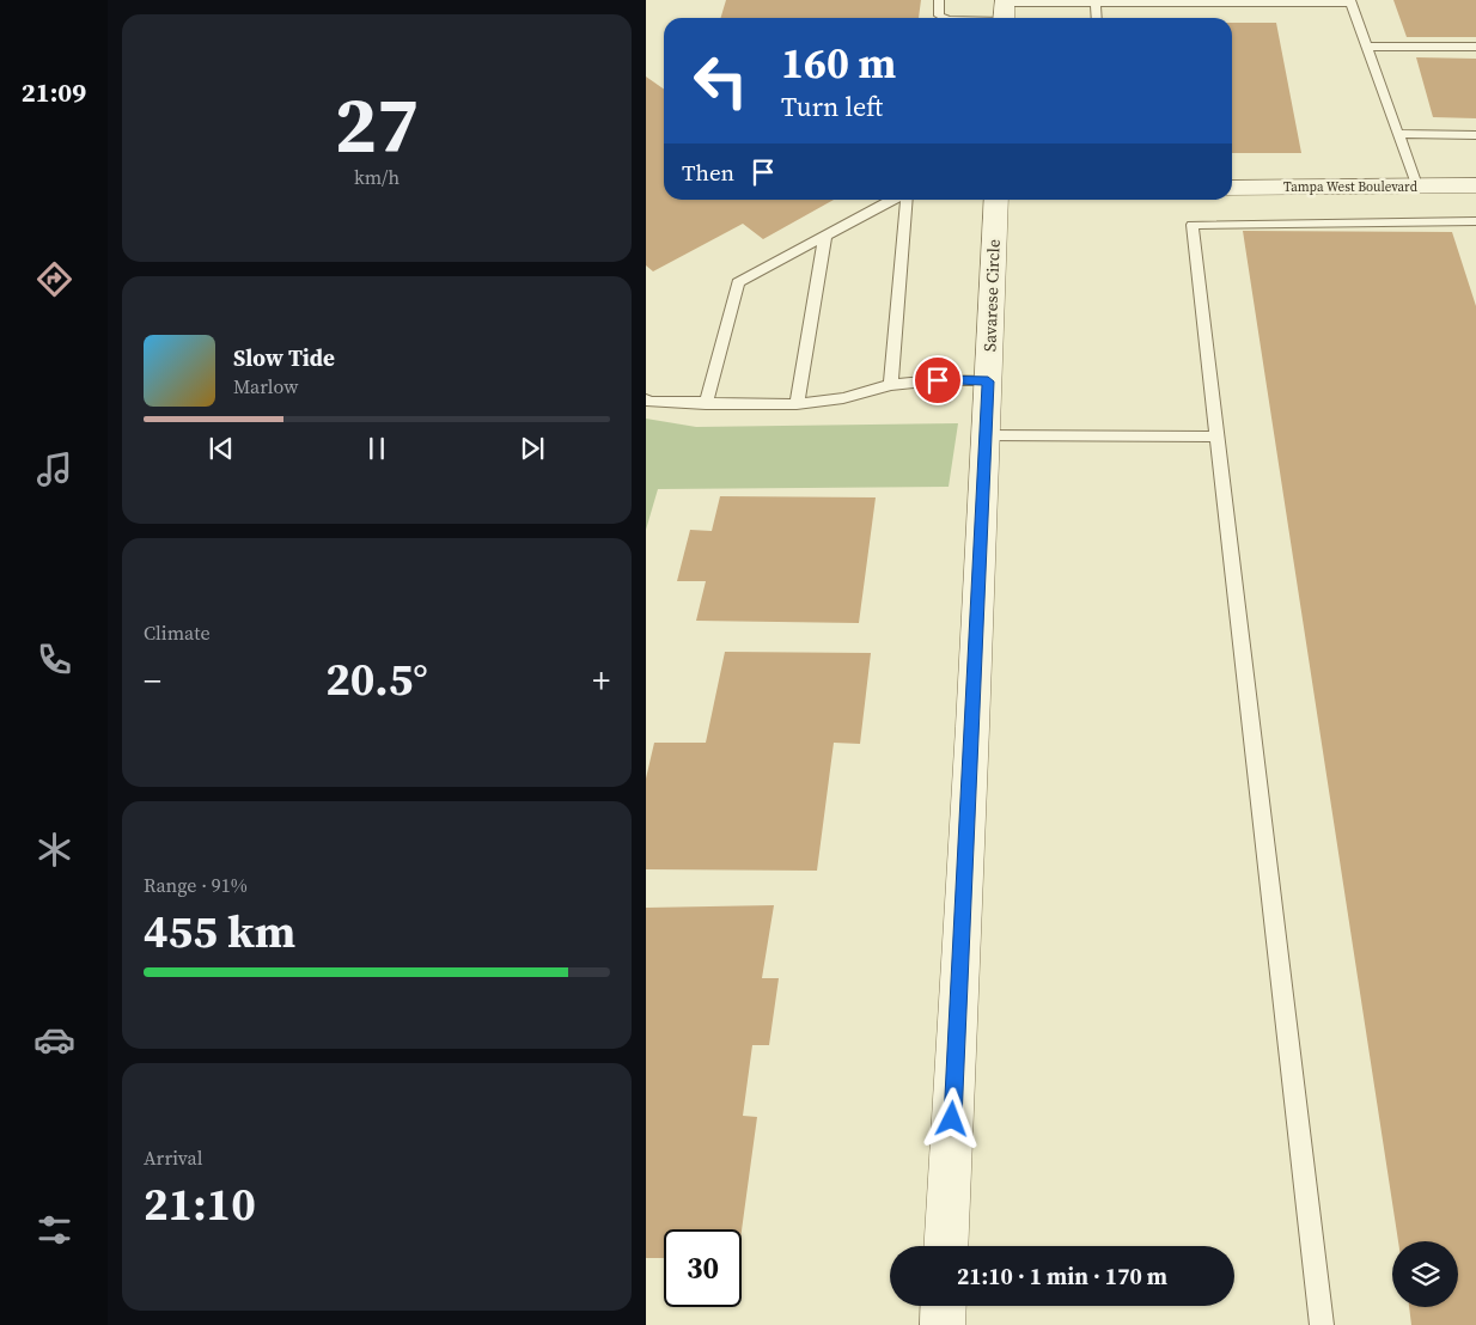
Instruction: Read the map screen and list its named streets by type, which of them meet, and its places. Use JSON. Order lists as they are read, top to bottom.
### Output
{
  "streets": {
    "street": ["Tampa West Boulevard", "Savarese Circle"]
  },
  "page": {
    "tabs": "21:09",
    "tile": [
      ["27", "km/h"],
      "Climate",
      ["Range · 91%", "455 km"],
      ["Arrival", "21:10"]
    ],
    "turn": ["160 m", "Turn left"],
    "then": "Then",
    "song": ["Slow Tide", "Marlow"],
    "heat": ["−", "20.5°", "+"],
    "limit": "30",
    "trip": "21:10 · 1 min · 170 m"
  }
}
